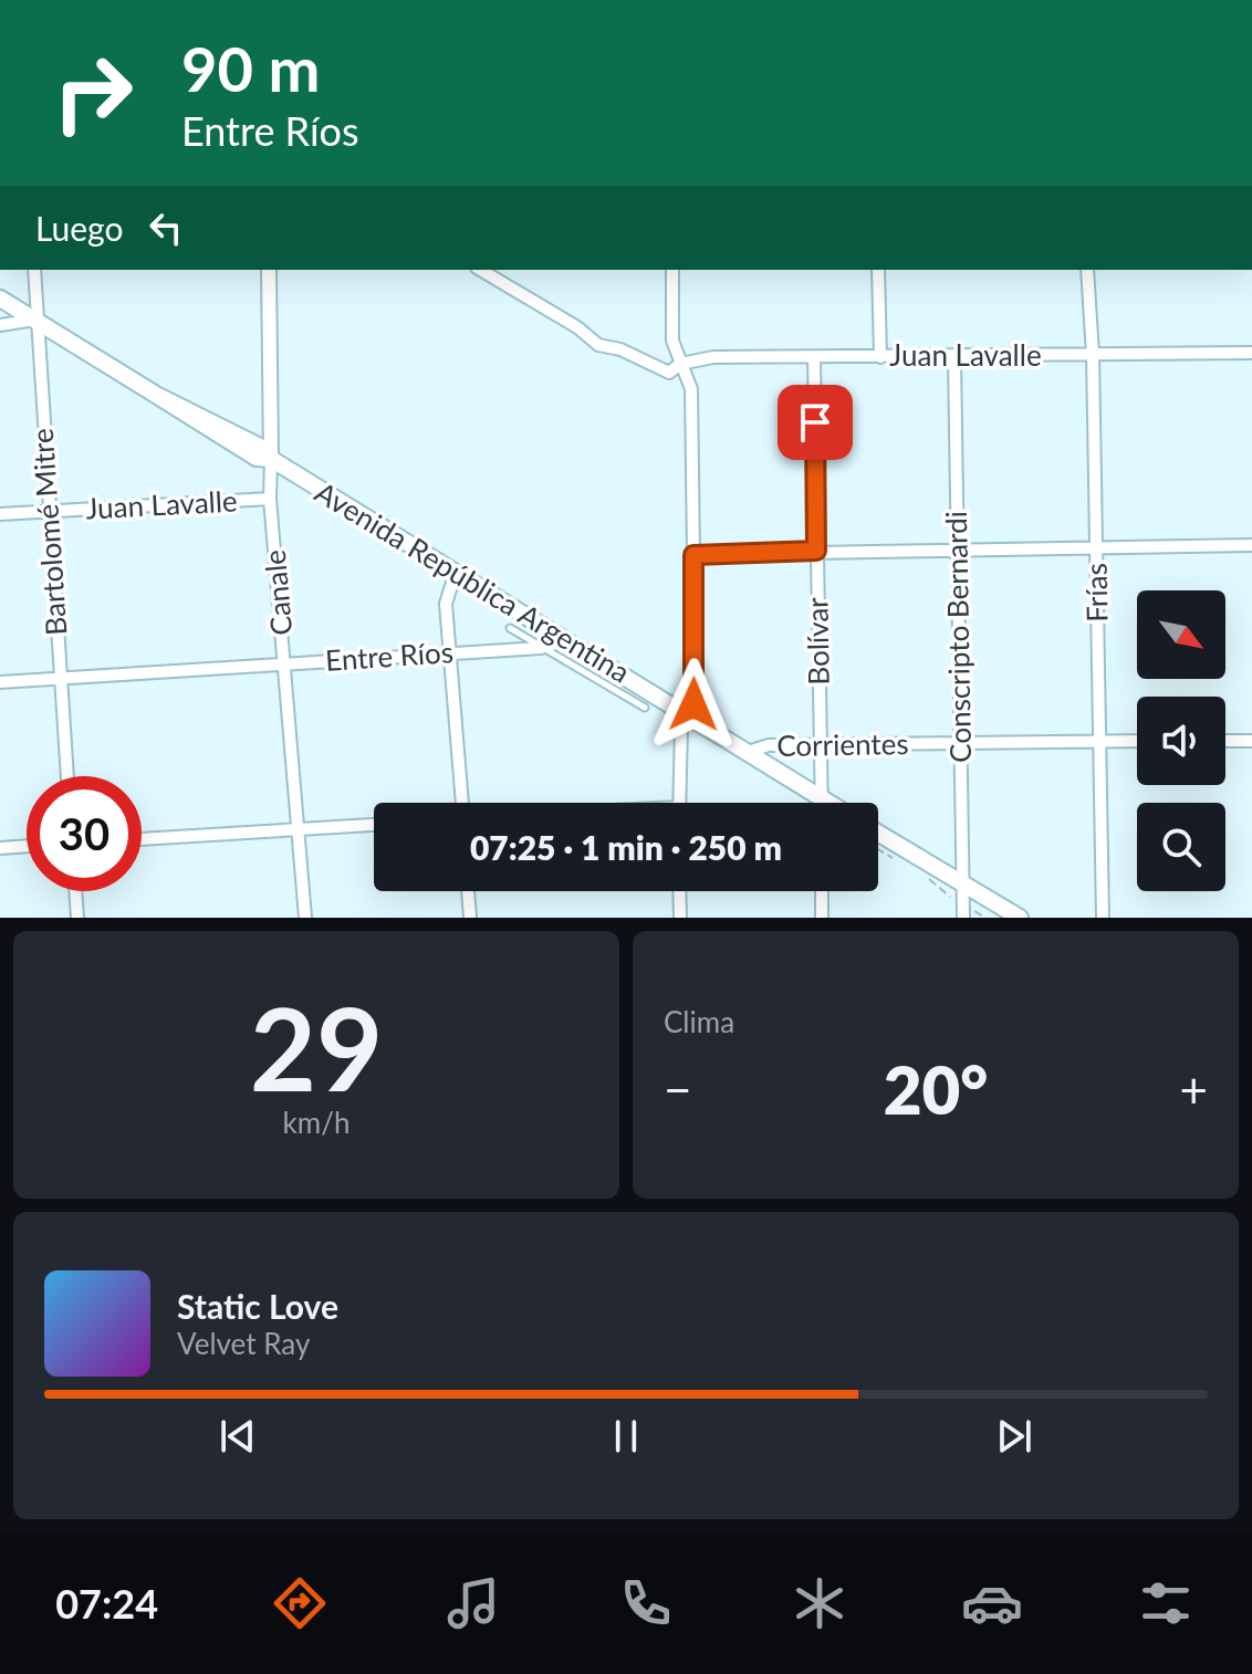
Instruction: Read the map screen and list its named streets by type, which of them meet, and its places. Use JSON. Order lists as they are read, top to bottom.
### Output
{
  "streets": {
    "main road": ["Avenida República Argentina"],
    "street": [
      "Juan Lavalle",
      "Bartolomé Mitre",
      "Canale",
      "Frías",
      "Conscripto Bernardi",
      "Bolívar",
      "Entre Ríos",
      "Corrientes"
    ]
  },
  "crossings": [
    ["Juan Lavalle", "Bartolomé Mitre"],
    ["Juan Lavalle", "Canale"],
    ["Juan Lavalle", "Frías"],
    ["Juan Lavalle", "Conscripto Bernardi"],
    ["Juan Lavalle", "Bolívar"],
    ["Bartolomé Mitre", "Avenida República Argentina"],
    ["Bartolomé Mitre", "Entre Ríos"],
    ["Avenida República Argentina", "Canale"],
    ["Avenida República Argentina", "Bolívar"],
    ["Avenida República Argentina", "Entre Ríos"],
    ["Avenida República Argentina", "Corrientes"],
    ["Canale", "Entre Ríos"],
    ["Frías", "Corrientes"],
    ["Conscripto Bernardi", "Corrientes"],
    ["Bolívar", "Corrientes"]
  ],
  "north": "bottom right",
  "page": {
    "turn": ["90 m", "Entre Ríos"],
    "then": "Luego",
    "limit": "30",
    "trip": "07:25 · 1 min · 250 m",
    "tile": [
      ["29", "km/h"],
      "Clima"
    ],
    "heat": ["−", "20°", "+"],
    "song": ["Static Love", "Velvet Ray"],
    "tabs": "07:24"
  }
}
